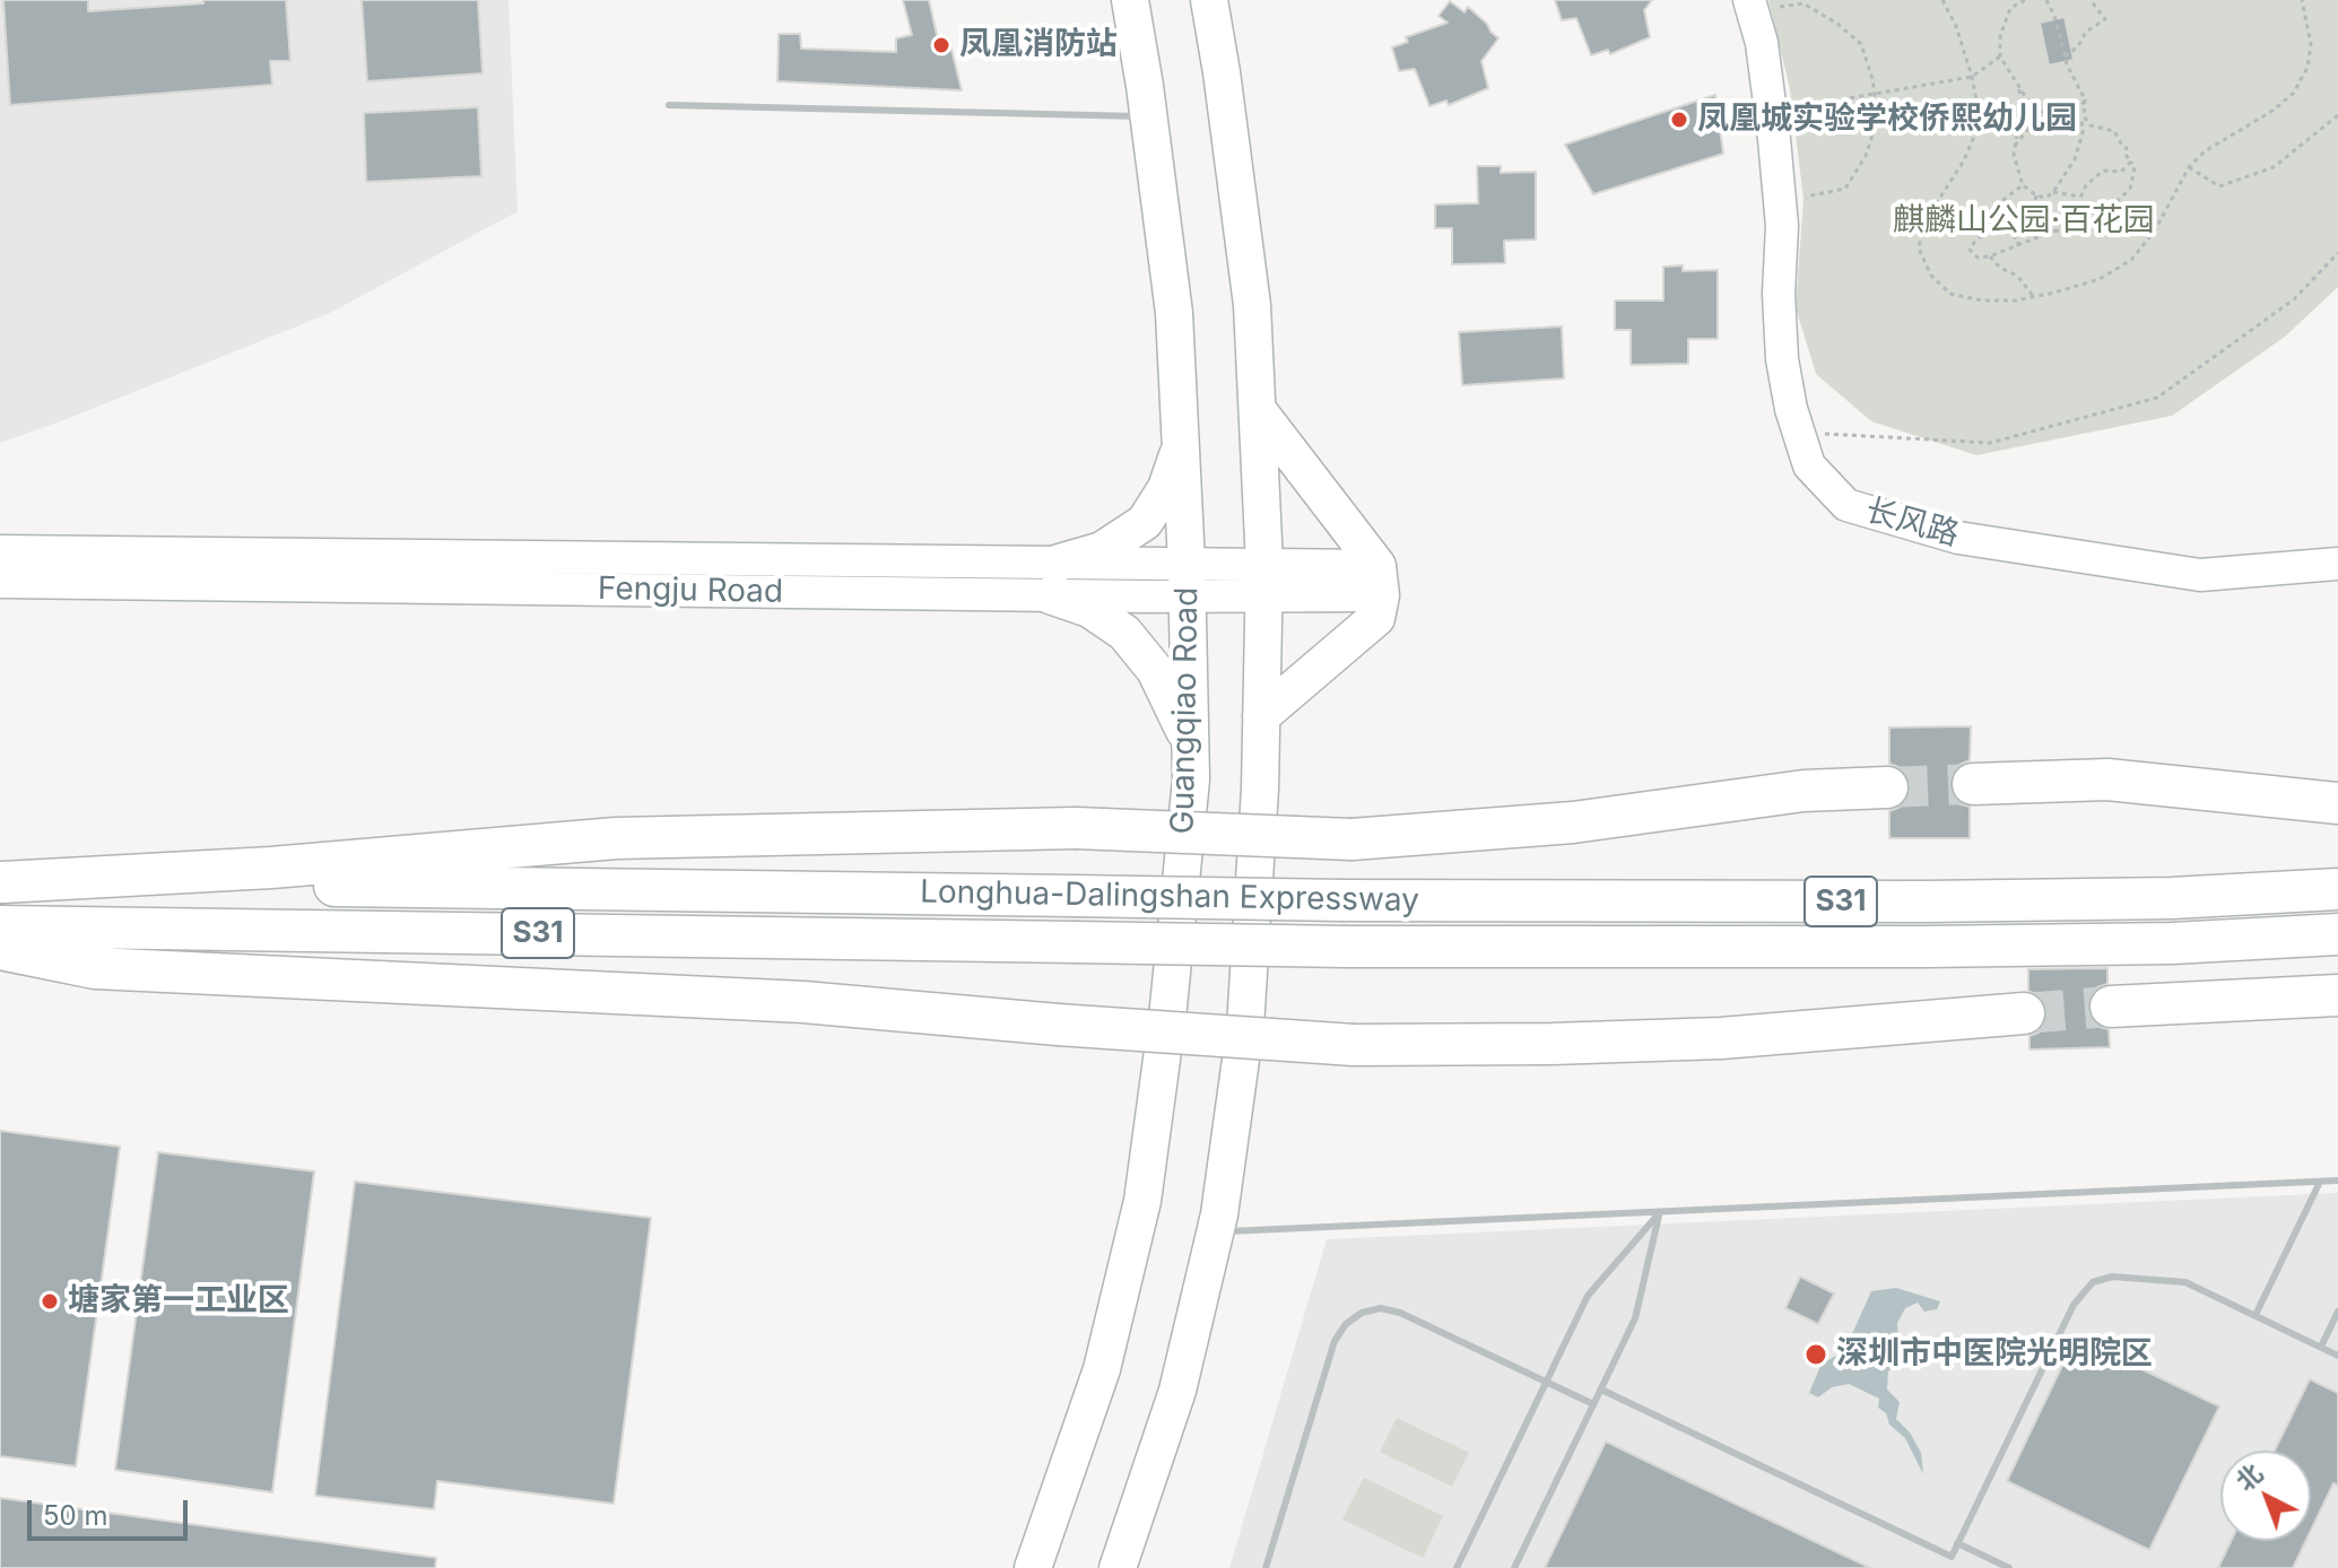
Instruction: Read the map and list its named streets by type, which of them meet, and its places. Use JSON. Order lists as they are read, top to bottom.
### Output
{
  "streets": {
    "highway": ["Longhua-Dalingshan Expressway", "S31"],
    "main road": ["Guangqiao Road"],
    "street": ["长风路", "Fengju Road"]
  },
  "crossings": [
    ["Fengju Road", "Guangqiao Road"]
  ],
  "parks": ["麒麟山公园·百花园"],
  "places": [
    "凤凰消防站",
    "凤凰城实验学校侨熙幼儿园",
    "塘家第一工业区",
    "深圳市中医院光明院区"
  ],
  "scale_bar": "50 m",
  "north": "top left"
}
